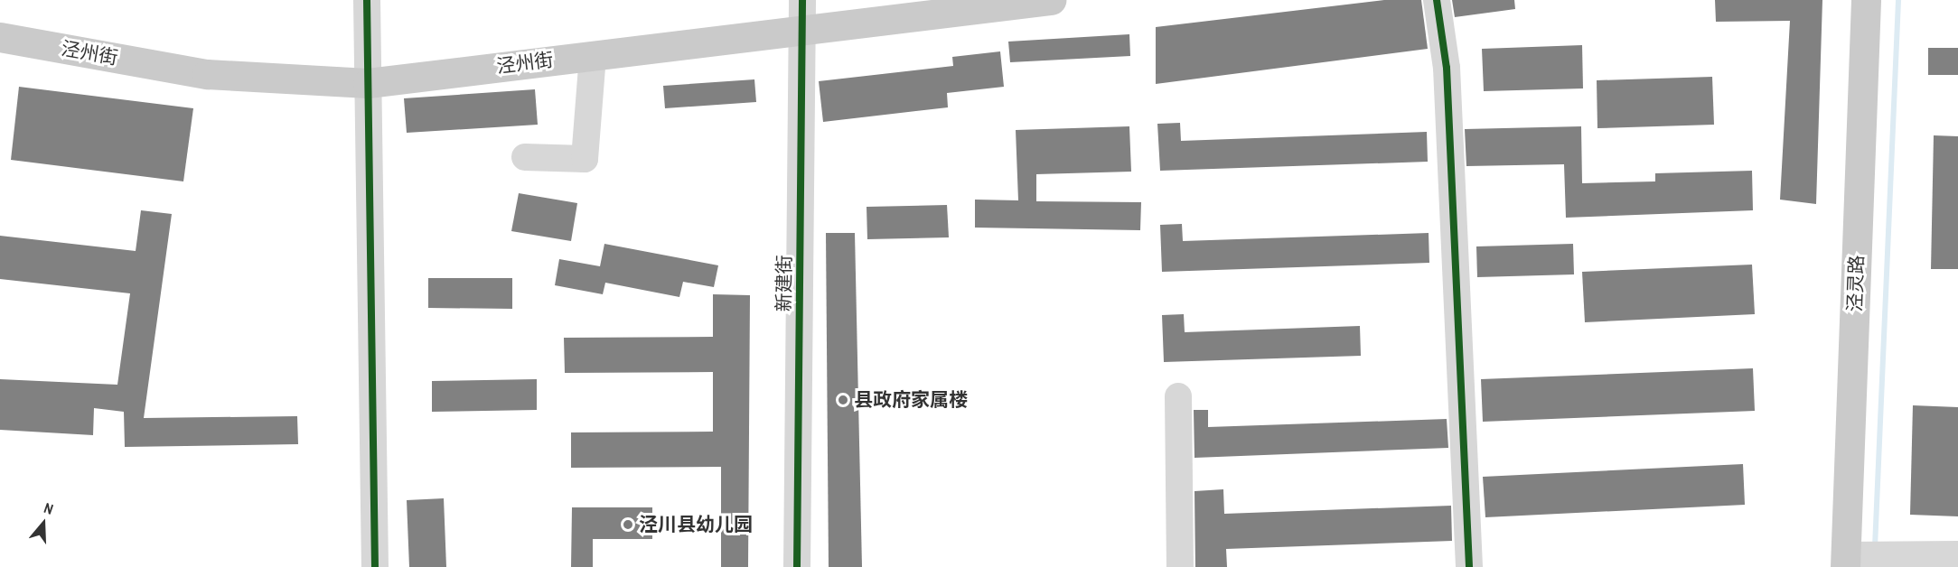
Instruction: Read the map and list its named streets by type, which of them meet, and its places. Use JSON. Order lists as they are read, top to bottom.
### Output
{
  "streets": {
    "main road": ["泾州街", "泾灵路"],
    "street": ["新建街"]
  },
  "crossings": [
    ["泾州街", "新建街"]
  ],
  "places": ["县政府家属楼", "泾川县幼儿园"],
  "north": "top"
}
